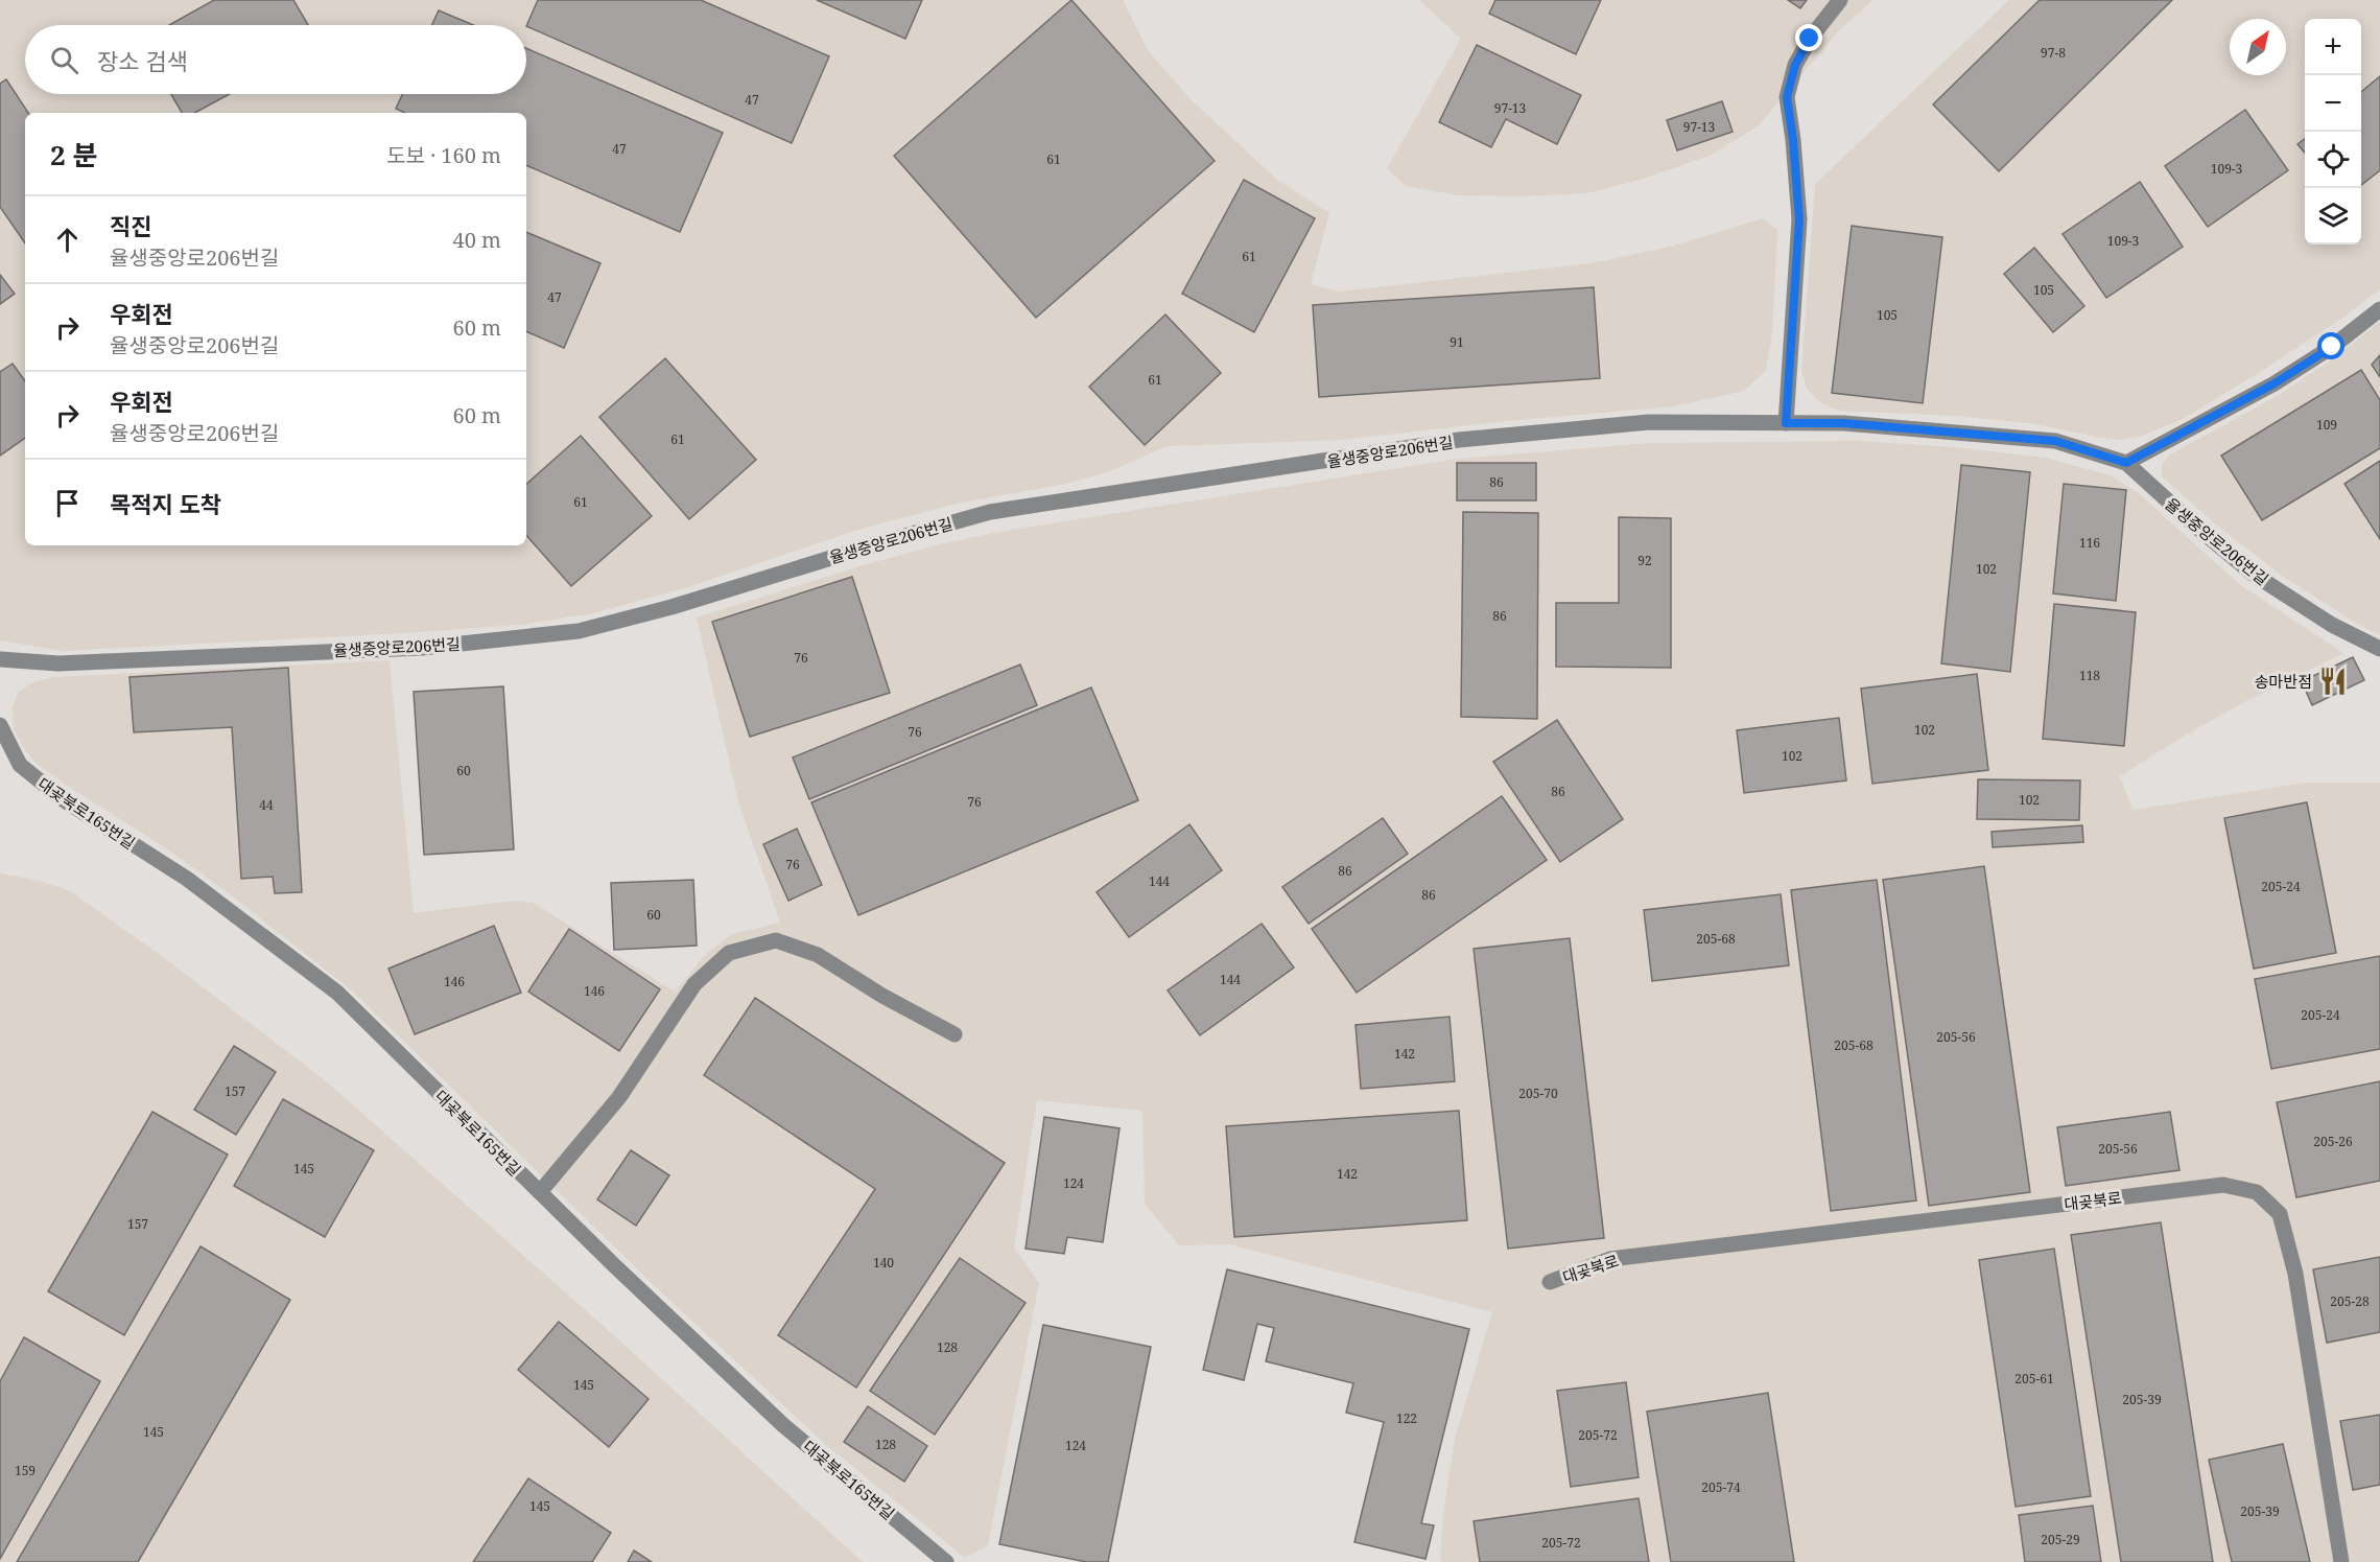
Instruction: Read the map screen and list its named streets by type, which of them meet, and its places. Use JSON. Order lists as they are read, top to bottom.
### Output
{
  "streets": {
    "street": ["율생중앙로206번길", "대곶북로165번길", "대곶북로"]
  },
  "places": {
    "restaurant": ["송마반점"]
  },
  "house_numbers": [
    "97-8",
    "47",
    "97-13",
    "97-13",
    "47",
    "61",
    "109-3",
    "109-3",
    "61",
    "105",
    "47",
    "105",
    "91",
    "61",
    "109",
    "61",
    "86",
    "61",
    "116",
    "92",
    "102",
    "86",
    "76",
    "118",
    "102",
    "76",
    "102",
    "60",
    "86",
    "102",
    "76",
    "44",
    "76",
    "86",
    "144",
    "205-24",
    "86",
    "60",
    "205-68",
    "144",
    "146",
    "146",
    "205-24",
    "205-56",
    "205-68",
    "142",
    "157",
    "205-70",
    "205-26",
    "205-56",
    "145",
    "142",
    "124",
    "157",
    "140",
    "205-28",
    "128",
    "205-61",
    "145",
    "205-39",
    "122",
    "145",
    "205-72",
    "128",
    "124",
    "159",
    "205-74",
    "145",
    "205-39",
    "205-29",
    "205-72"
  ],
  "north": "top right",
  "page": {
    "map_buttons": ["+", "−"],
    "search": "장소 검색",
    "heading": ["2 분", "도보 · 160 m"],
    "list": [
      ["직진", "율생중앙로206번길", "40 m"],
      ["우회전", "율생중앙로206번길", "60 m"],
      ["우회전", "율생중앙로206번길", "60 m"],
      "목적지 도착"
    ]
  }
}
